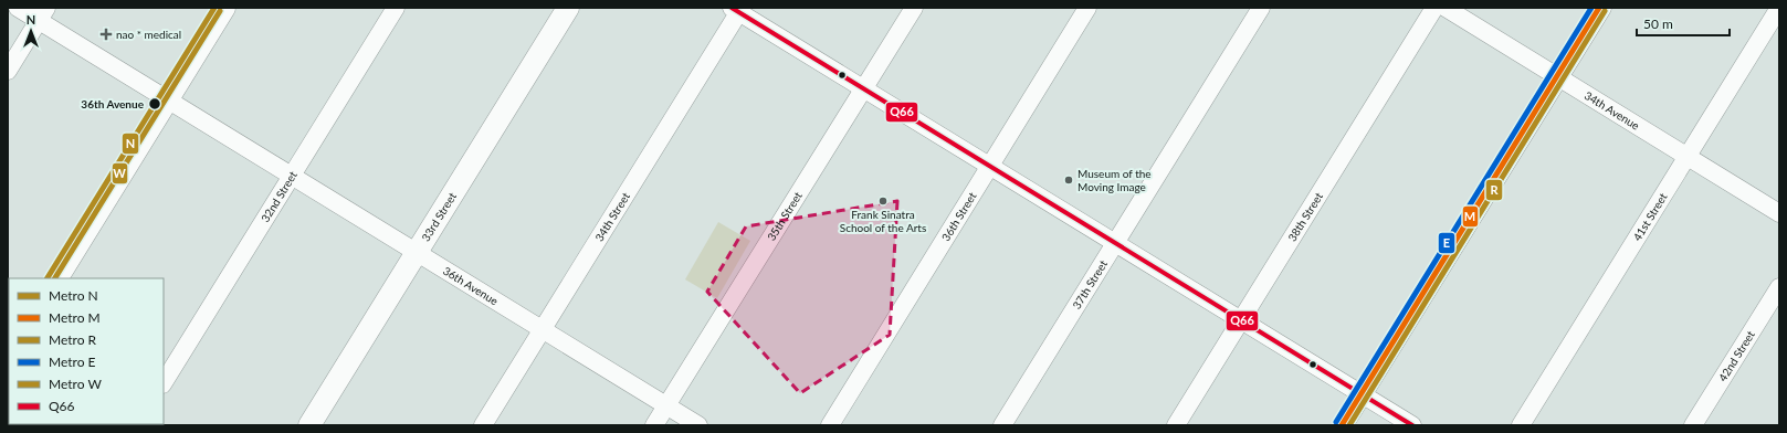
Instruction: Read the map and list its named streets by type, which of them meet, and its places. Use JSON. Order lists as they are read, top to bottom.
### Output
{
  "streets": {
    "main road": ["33rd Street"],
    "street": [
      "34th Avenue",
      "32nd Street",
      "34th Street",
      "35th Street",
      "36th Street",
      "38th Street",
      "41st Street",
      "37th Street",
      "36th Avenue",
      "42nd Street"
    ]
  },
  "crossings": [
    ["34th Avenue", "41st Street"],
    ["32nd Street", "36th Avenue"],
    ["33rd Street", "36th Avenue"],
    ["34th Street", "36th Avenue"],
    ["35th Street", "36th Avenue"]
  ],
  "places": {
    "health": ["nao * medical"],
    "other": ["36th Avenue", "Museum of the Moving Image", "Frank Sinatra School of the Arts"]
  },
  "lines": [
    "metro line N",
    "metro line M",
    "metro line E",
    "transit line Q66",
    "metro line R",
    "metro line W"
  ],
  "legend": [
    "Metro N",
    "Metro M",
    "Metro R",
    "Metro E",
    "Metro W",
    "Q66"
  ],
  "scale_bar": "50 m",
  "north": "top"
}
